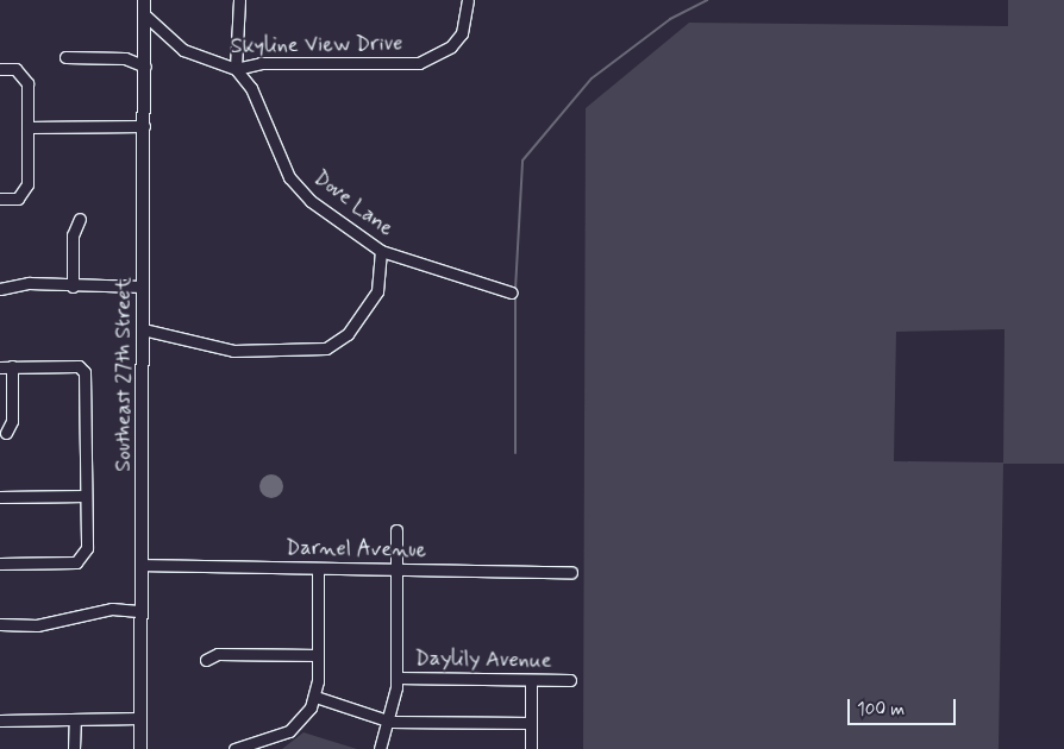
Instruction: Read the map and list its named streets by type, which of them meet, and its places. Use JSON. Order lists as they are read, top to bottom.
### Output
{
  "streets": {
    "main road": ["Southeast 27th Street"],
    "street": [
      "Skyline View Drive",
      "Dove Lane",
      "Darnel Avenue",
      "Daylily Avenue"
    ]
  },
  "crossings": [
    ["Skyline View Drive", "Dove Lane"],
    ["Skyline View Drive", "Southeast 27th Street"],
    ["Southeast 27th Street", "Darnel Avenue"]
  ],
  "scale_bar": "100 m"
}
